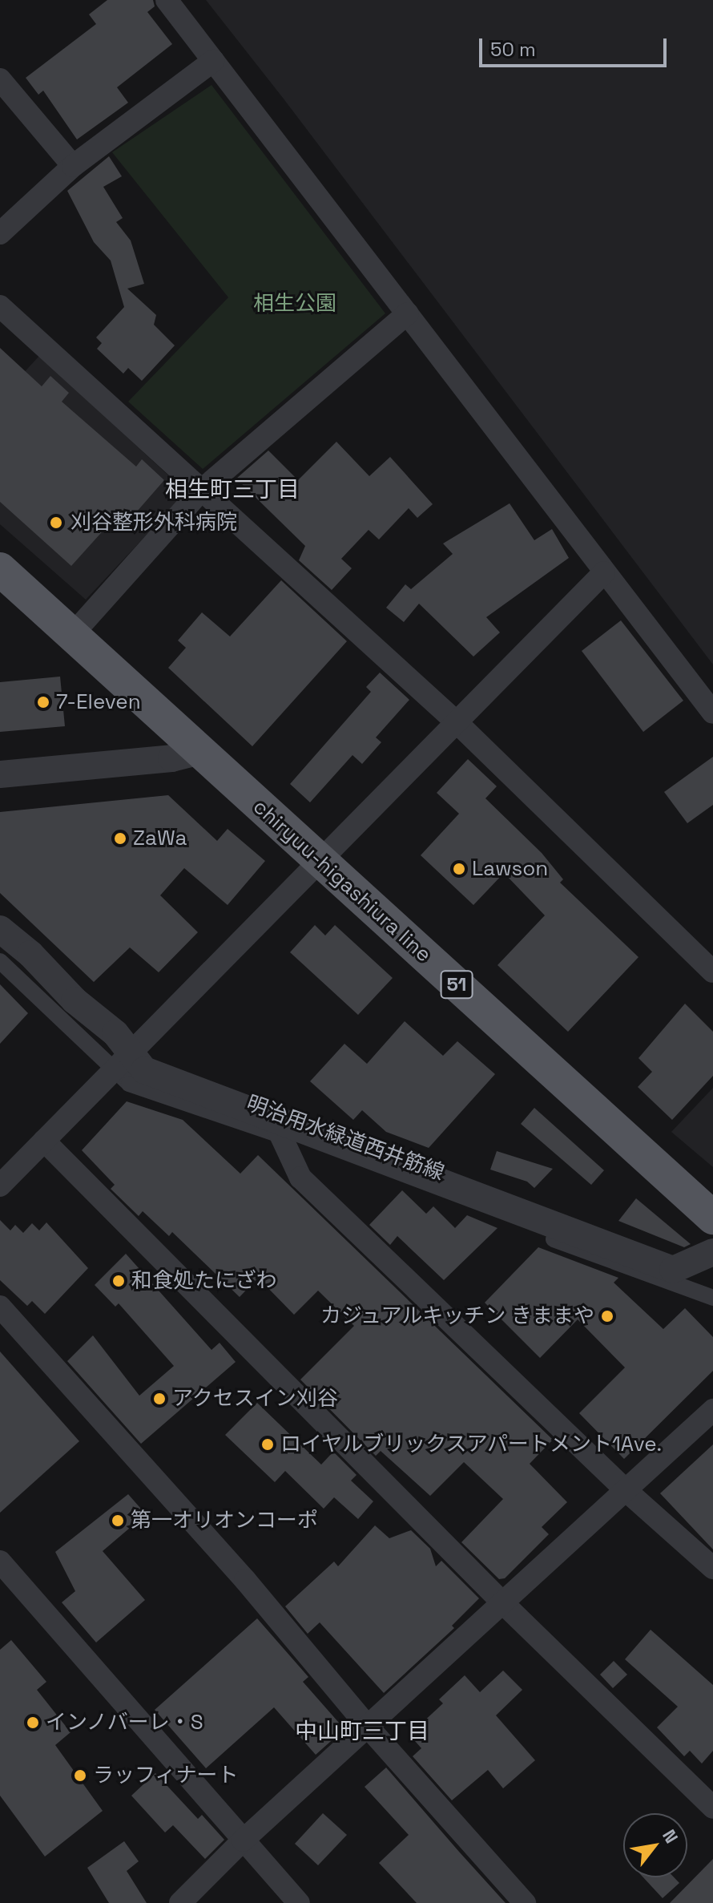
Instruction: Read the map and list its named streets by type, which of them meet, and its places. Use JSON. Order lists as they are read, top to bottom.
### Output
{
  "streets": {
    "main road": ["chiryuu-higashiura line", "51"],
    "street": ["明治用水緑道西井筋線"]
  },
  "districts": ["相生町三丁目", "中山町三丁目"],
  "parks": ["相生公園"],
  "places": [
    "刈谷整形外科病院",
    "7-Eleven",
    "ZaWa",
    "Lawson",
    "和食処たにざわ",
    "カジュアルキッチン きままや",
    "アクセスイン刈谷",
    "ロイヤルブリックスアパートメント1Ave.",
    "第一オリオンコーポ",
    "インノバーレ・S",
    "ラッフィナート"
  ],
  "scale_bar": "50 m",
  "north": "top right"
}
